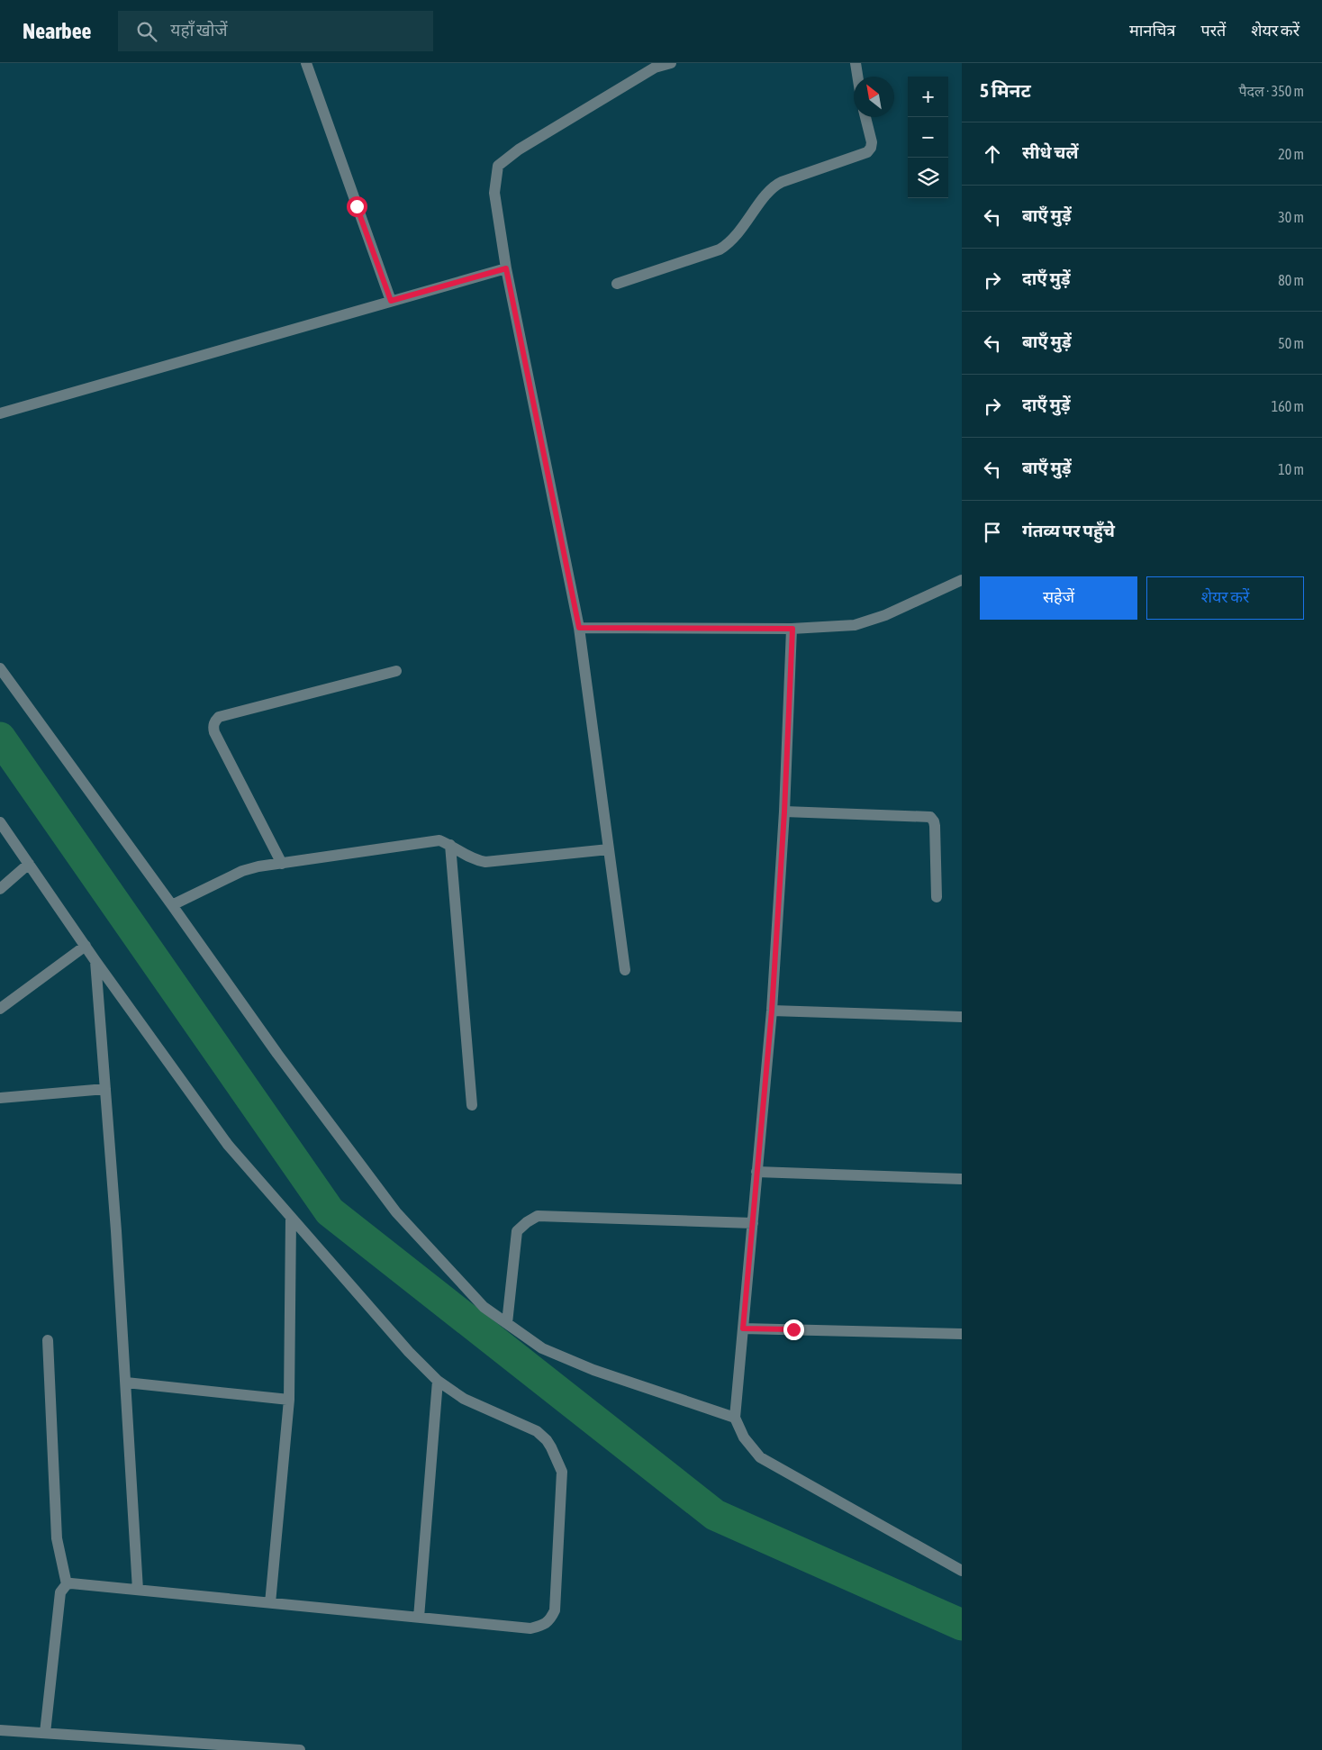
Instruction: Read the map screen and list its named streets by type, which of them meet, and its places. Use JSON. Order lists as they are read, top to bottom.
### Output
{
  "north": "top left",
  "page": {
    "header": "Nearbee",
    "search": "यहाँ खोजें",
    "nav": ["मानचित्र", "परतें", "शेयर करें"],
    "heading": ["5 मिनट", "पैदल · 350 m"],
    "map_buttons": ["+", "−"],
    "list": [
      ["सीधे चलें", "20 m"],
      ["बाएँ मुड़ें", "30 m"],
      ["दाएँ मुड़ें", "80 m"],
      ["बाएँ मुड़ें", "50 m"],
      ["दाएँ मुड़ें", "160 m"],
      ["बाएँ मुड़ें", "10 m"],
      "गंतव्य पर पहुँचे"
    ],
    "buttons": ["सहेजें", "शेयर करें"]
  }
}
